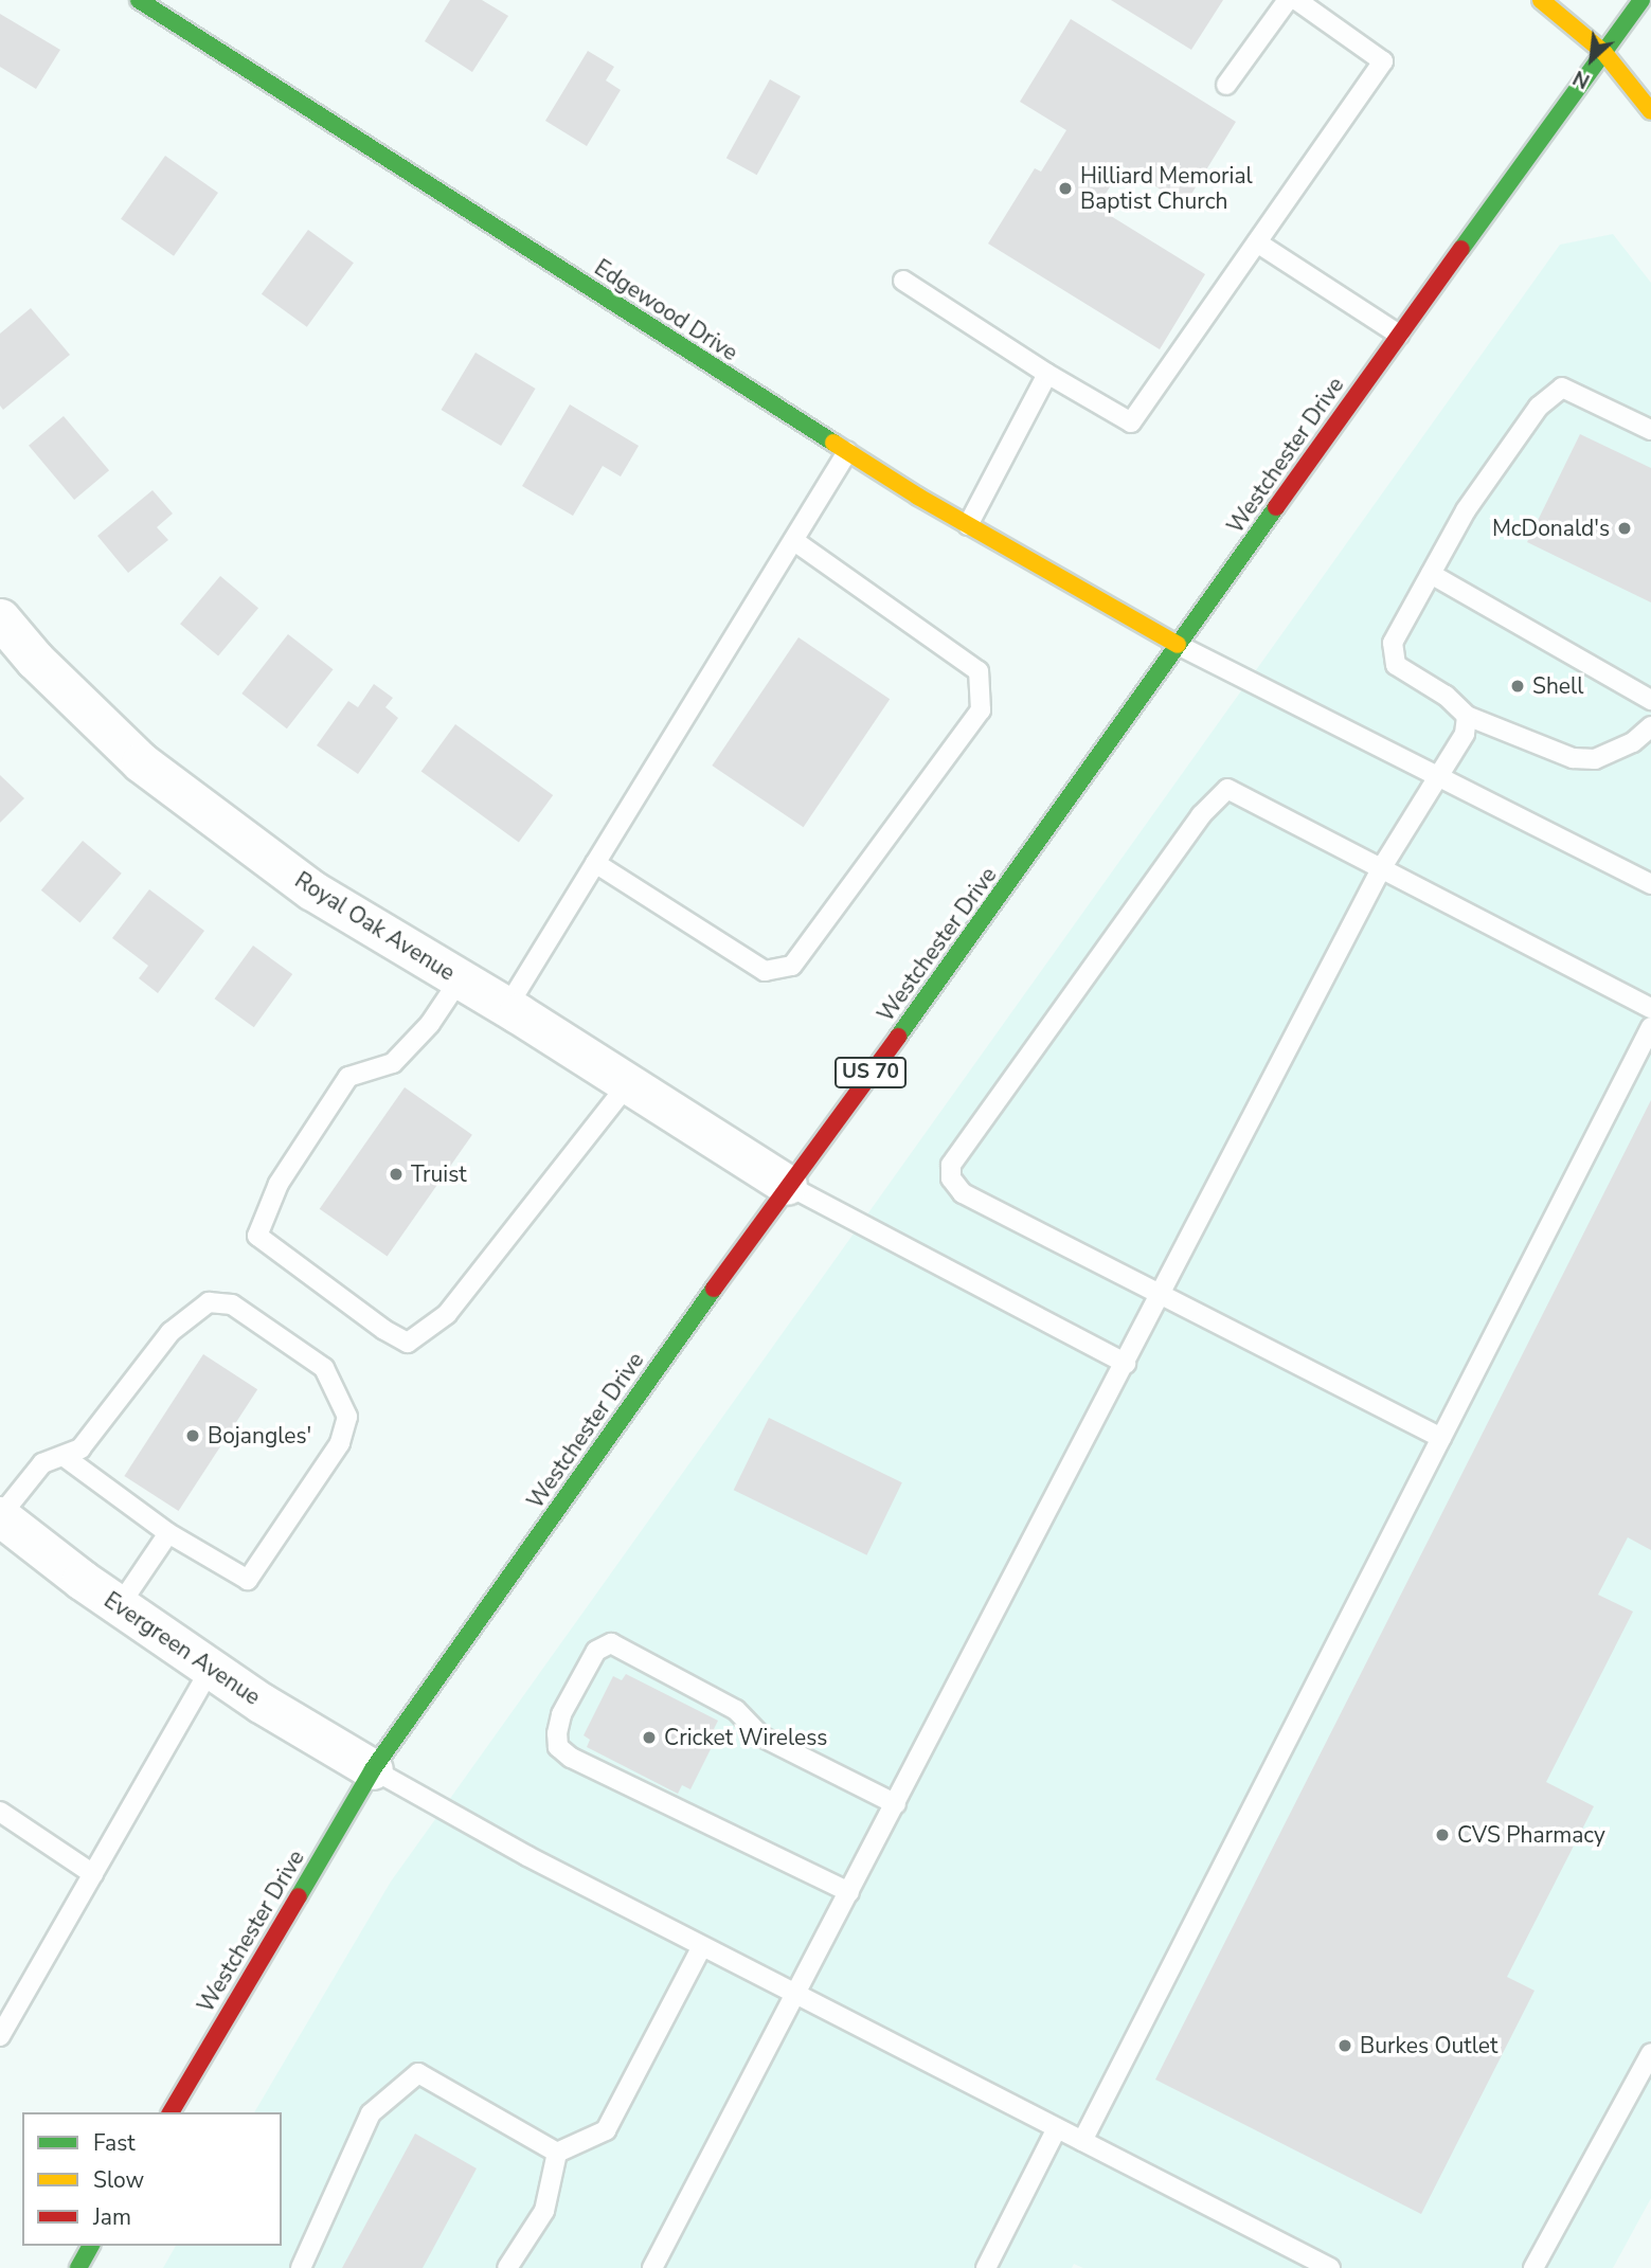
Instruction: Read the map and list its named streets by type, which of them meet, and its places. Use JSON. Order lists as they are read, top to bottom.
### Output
{
  "streets": {
    "main road": ["Edgewood Drive", "Westchester Drive", "US 70"],
    "street": ["Royal Oak Avenue", "Evergreen Avenue"]
  },
  "crossings": [
    ["Edgewood Drive", "Westchester Drive"],
    ["Westchester Drive", "Royal Oak Avenue"],
    ["Westchester Drive", "Evergreen Avenue"]
  ],
  "places": [
    "Hilliard Memorial Baptist Church",
    "McDonald's",
    "Shell",
    "Truist",
    "Bojangles'",
    "Cricket Wireless",
    "CVS Pharmacy",
    "Burkes Outlet"
  ],
  "legend": ["Fast", "Slow", "Jam"],
  "north": "bottom left"
}
